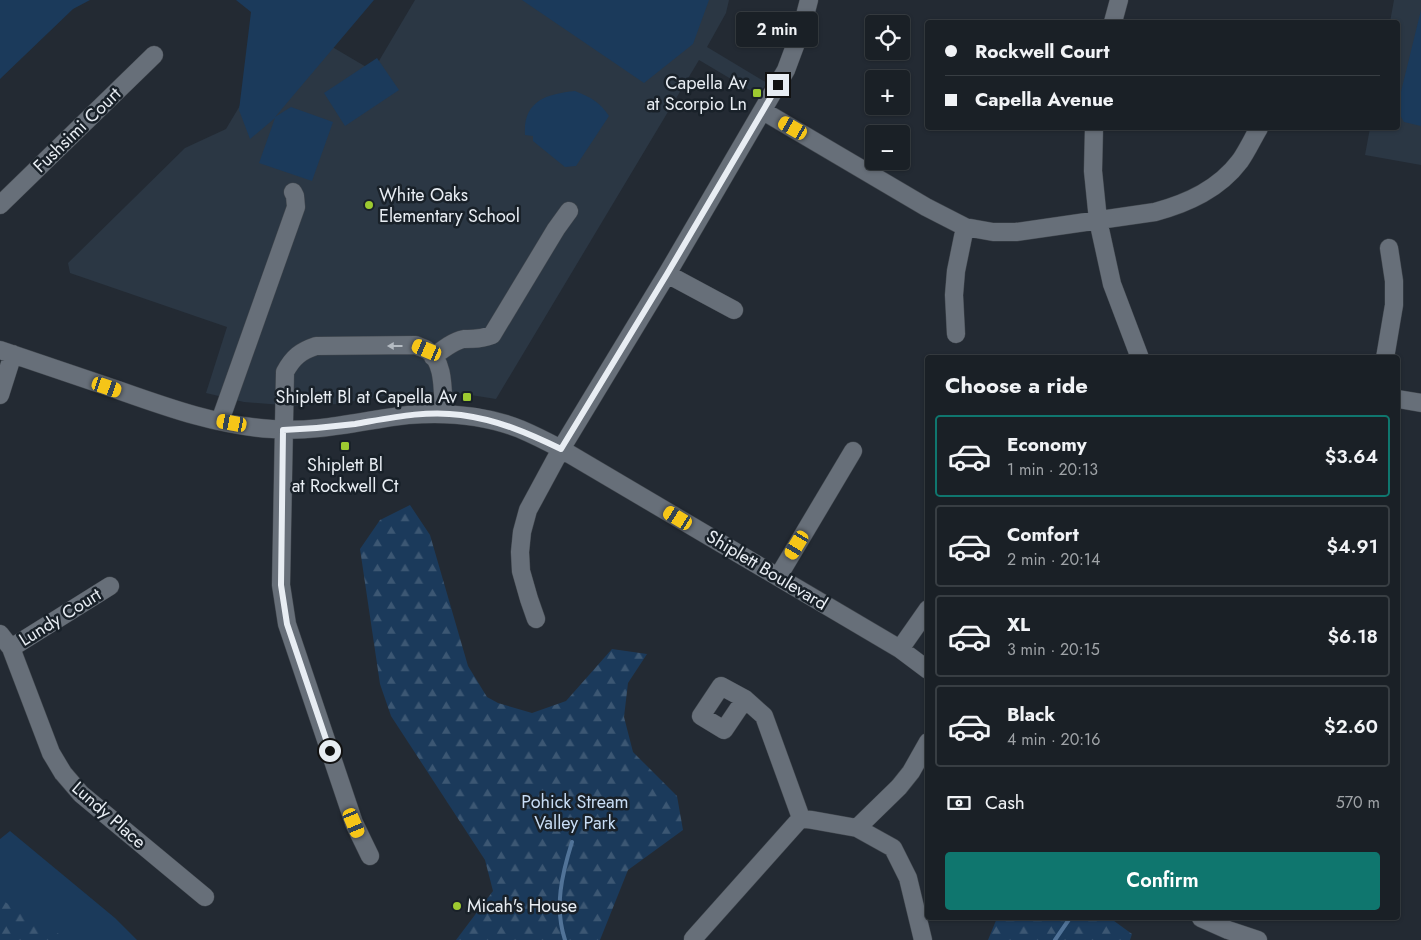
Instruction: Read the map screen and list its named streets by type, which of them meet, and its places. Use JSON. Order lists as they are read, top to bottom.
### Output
{
  "streets": {
    "street": [
      "Fushsimi Court",
      "Shiplett Boulevard",
      "Lundy Court",
      "Lundy Place"
    ]
  },
  "crossings": [
    ["Lundy Court", "Lundy Place"]
  ],
  "parks": ["Pohick Stream Valley Park"],
  "places": {
    "transit": ["Capella Av at Scorpio Ln", "Shiplett Bl at Capella Av", "Shiplett Bl at Rockwell Ct"],
    "other": ["White Oaks Elementary School", "Micah's House"]
  },
  "page": {
    "bubble": "2 min",
    "map_buttons": ["+", "−"],
    "banner": ["Rockwell Court", "Capella Avenue"],
    "heading": "Choose a ride",
    "list": [
      {
        "name": "Economy",
        "note": "1 min · 20:13",
        "value": "$3.64"
      },
      {
        "name": "Comfort",
        "note": "2 min · 20:14",
        "value": "$4.91"
      },
      {
        "name": "XL",
        "note": "3 min · 20:15",
        "value": "$6.18"
      },
      {
        "name": "Black",
        "note": "4 min · 20:16",
        "value": "$2.60"
      }
    ],
    "pay": ["Cash", "570 m"],
    "buttons": "Confirm"
  }
}
